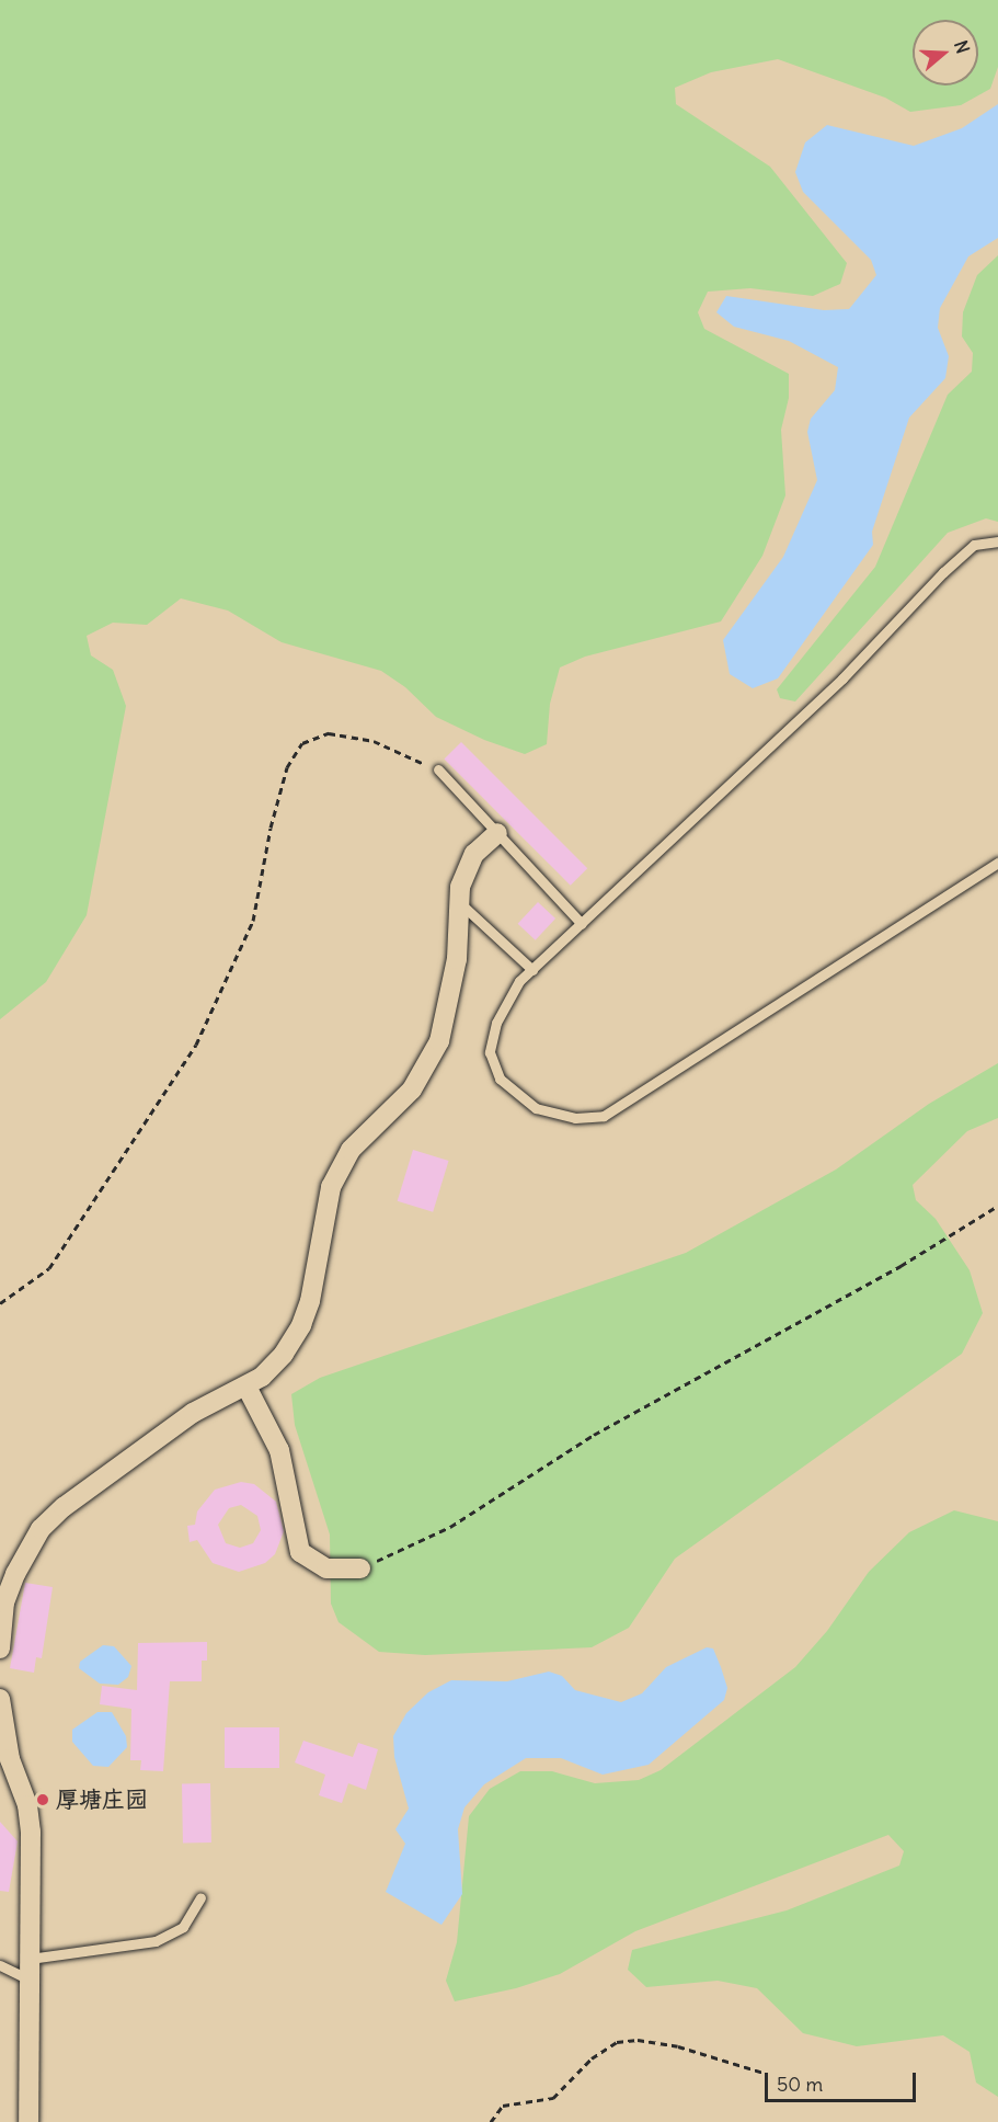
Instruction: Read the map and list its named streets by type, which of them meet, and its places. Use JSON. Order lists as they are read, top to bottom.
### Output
{
  "places": ["厚塘庄园"],
  "scale_bar": "50 m",
  "north": "right"
}
